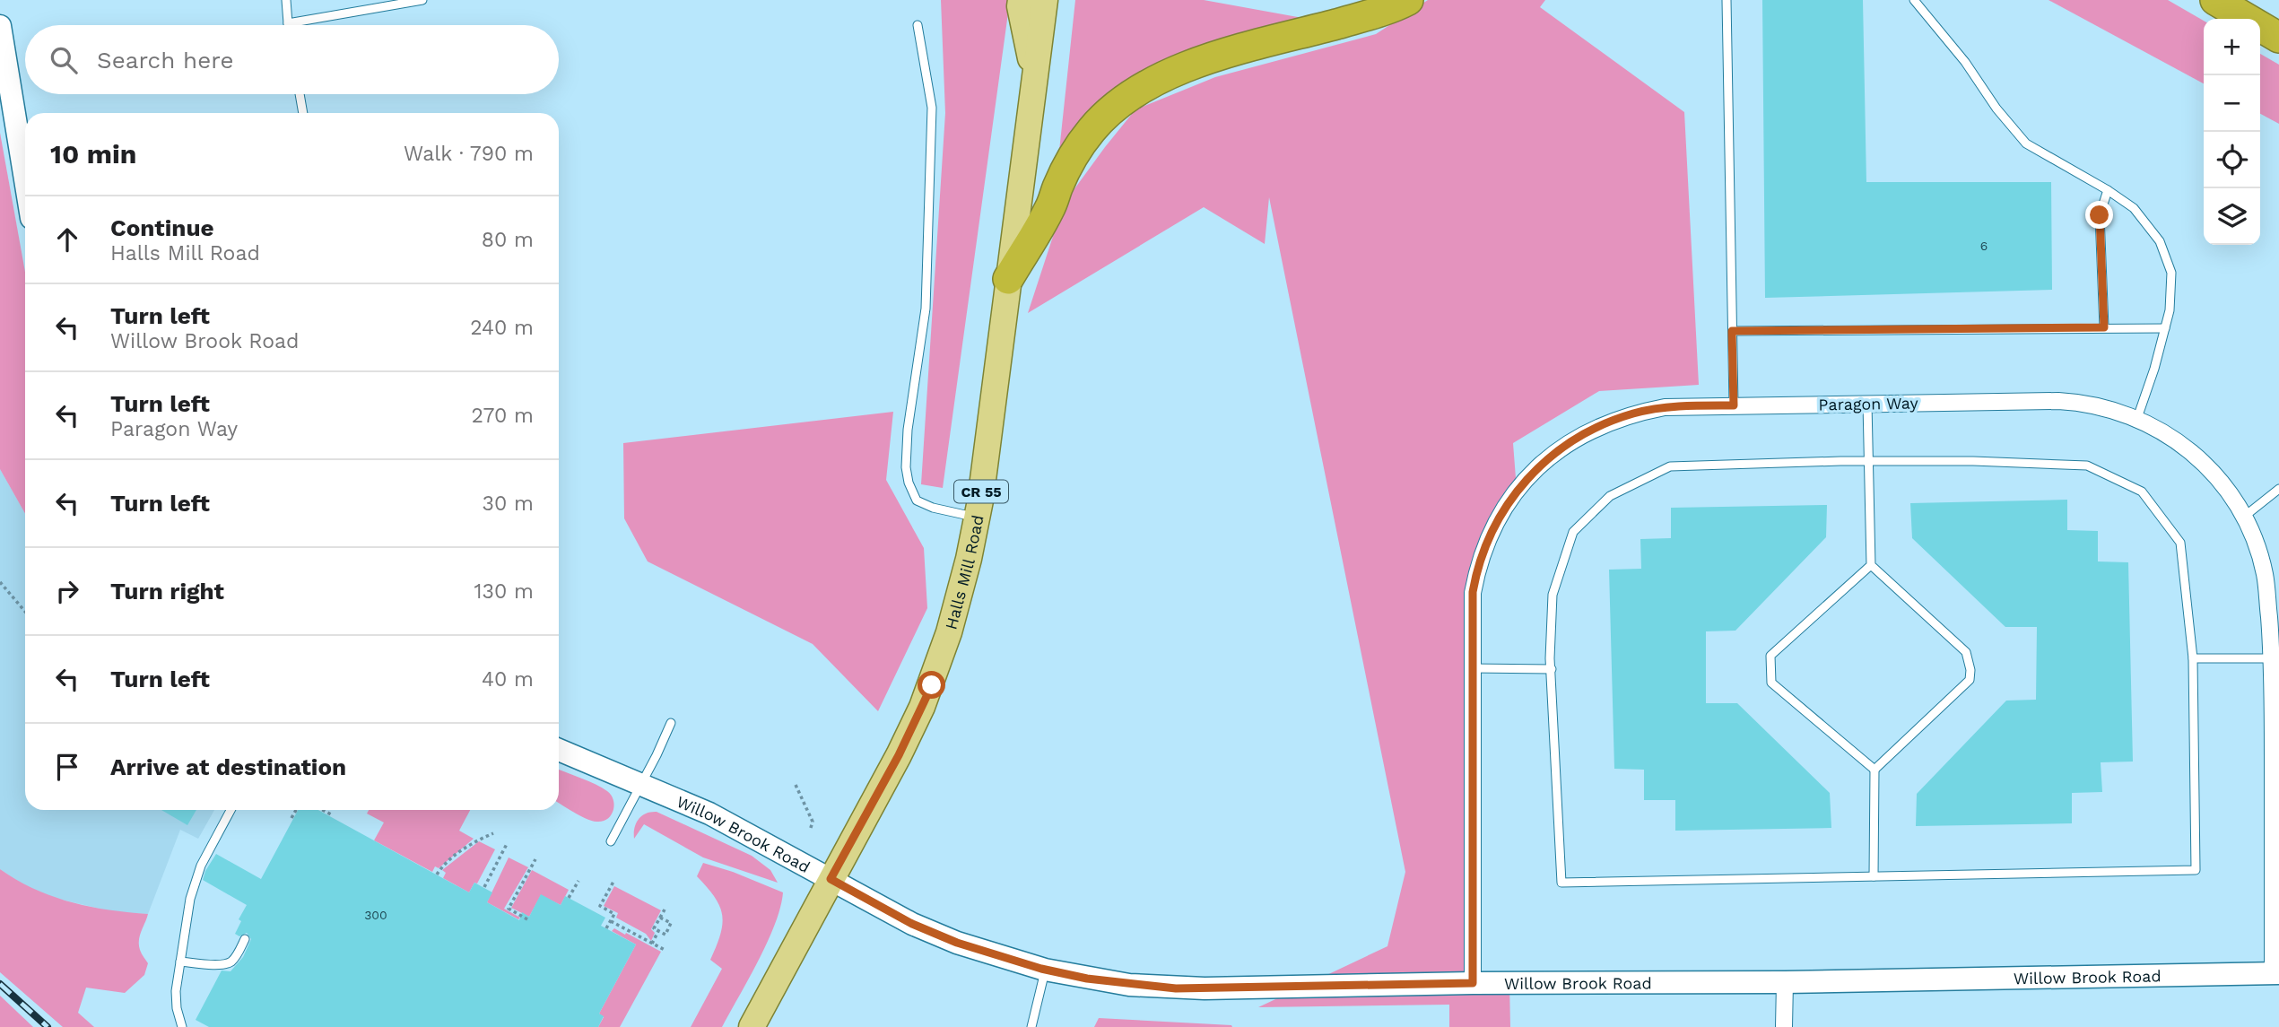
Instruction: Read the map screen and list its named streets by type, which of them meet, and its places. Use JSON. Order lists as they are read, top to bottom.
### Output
{
  "streets": {
    "main road": ["CR 55", "Halls Mill Road"],
    "street": ["Paragon Way", "Willow Brook Road"]
  },
  "crossings": [
    ["Paragon Way", "Willow Brook Road"],
    ["Halls Mill Road", "Willow Brook Road"]
  ],
  "house_numbers": ["6", "300"],
  "page": {
    "map_buttons": ["+", "−"],
    "search": "Search here",
    "heading": ["10 min", "Walk · 790 m"],
    "list": [
      ["Continue", "Halls Mill Road", "80 m"],
      ["Turn left", "Willow Brook Road", "240 m"],
      ["Turn left", "Paragon Way", "270 m"],
      ["Turn left", "30 m"],
      ["Turn right", "130 m"],
      ["Turn left", "40 m"],
      "Arrive at destination"
    ]
  }
}
